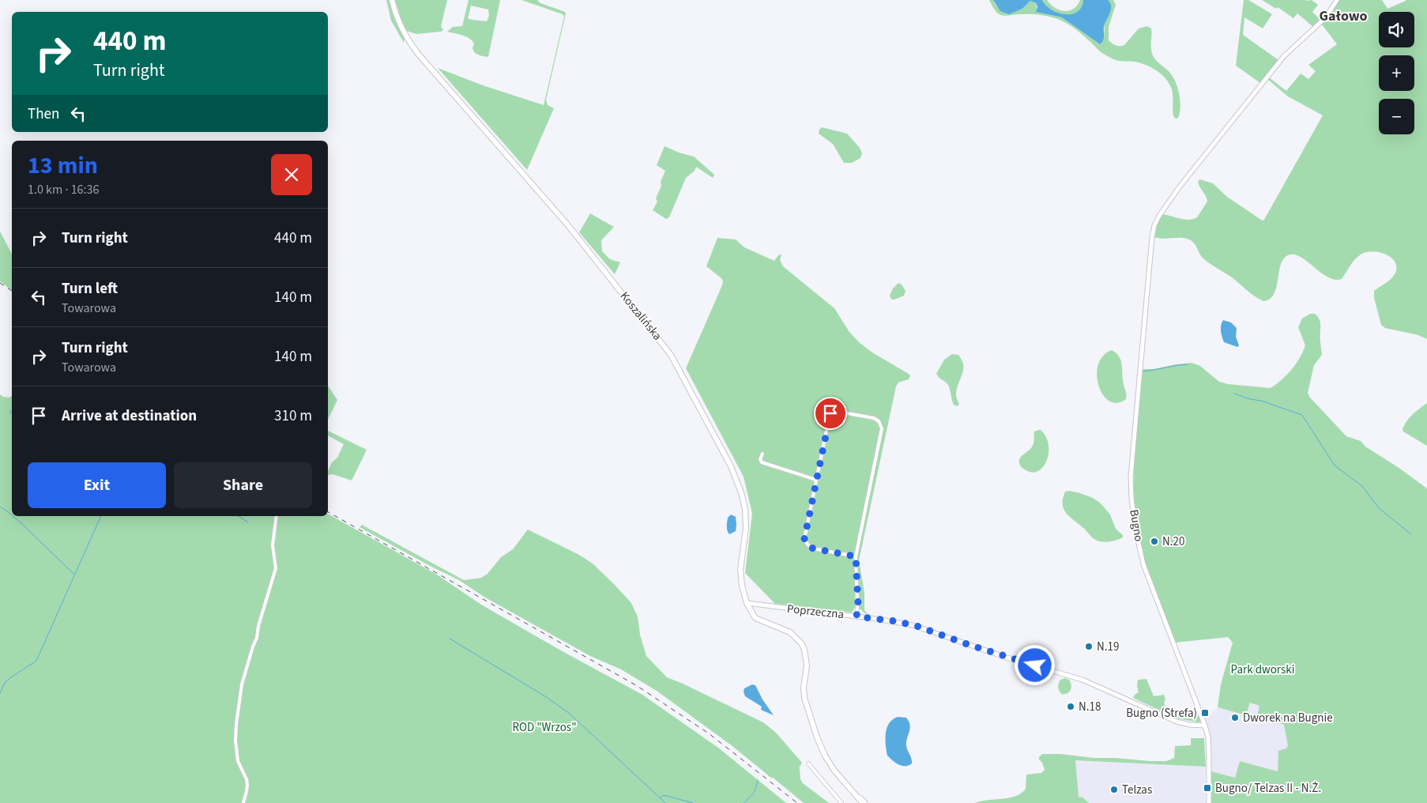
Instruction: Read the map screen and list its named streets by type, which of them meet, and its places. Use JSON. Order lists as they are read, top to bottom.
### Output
{
  "streets": {
    "highway": ["Koszalińska"],
    "street": ["Bugno", "Poprzeczna"]
  },
  "crossings": [
    ["Koszalińska", "Poprzeczna"],
    ["Bugno", "Poprzeczna"]
  ],
  "districts": ["Gałowo"],
  "parks": ["Park dworski", "ROD \"Wrzos\""],
  "places": {
    "other": [
      "N.20",
      "N.19",
      "N.18",
      "Dworek na Bugnie",
      "Telzas"
    ],
    "transit": ["Bugno (Strefa)", "Bugno/ Telzas II - N.Ż."]
  },
  "page": {
    "map_buttons": ["+", "−"],
    "turn": ["440 m", "Turn right"],
    "then": "Then",
    "heading": ["13 min", "1.0 km · 16:36"],
    "list": [
      {
        "name": "Turn right",
        "value": "440 m"
      },
      {
        "name": "Turn left",
        "note": "Towarowa",
        "value": "140 m"
      },
      {
        "name": "Turn right",
        "note": "Towarowa",
        "value": "140 m"
      },
      {
        "name": "Arrive at destination",
        "value": "310 m"
      }
    ],
    "buttons": ["Exit", "Share"]
  }
}
